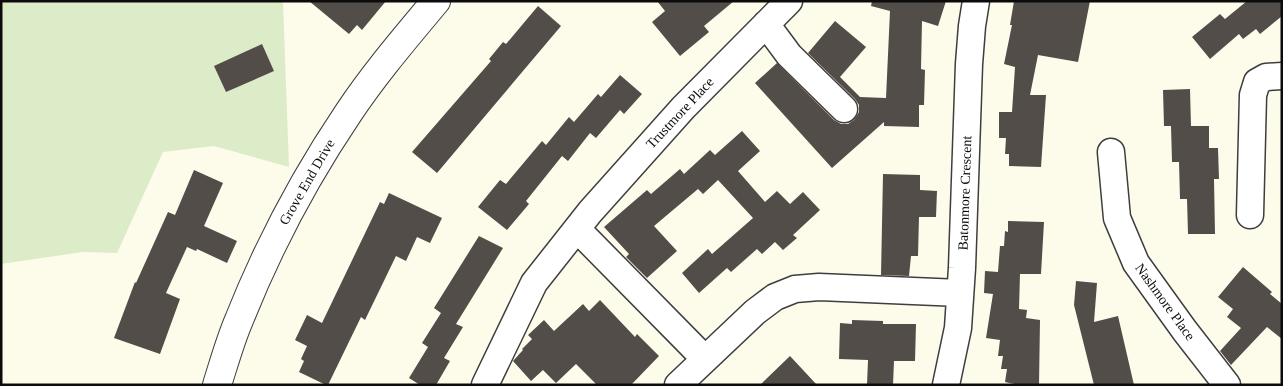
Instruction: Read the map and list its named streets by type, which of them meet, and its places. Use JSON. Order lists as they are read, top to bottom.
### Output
{
  "streets": {
    "street": [
      "Trustmore Place",
      "Grove End Drive",
      "Batonmore Crescent",
      "Nashmore Place"
    ]
  }
}
